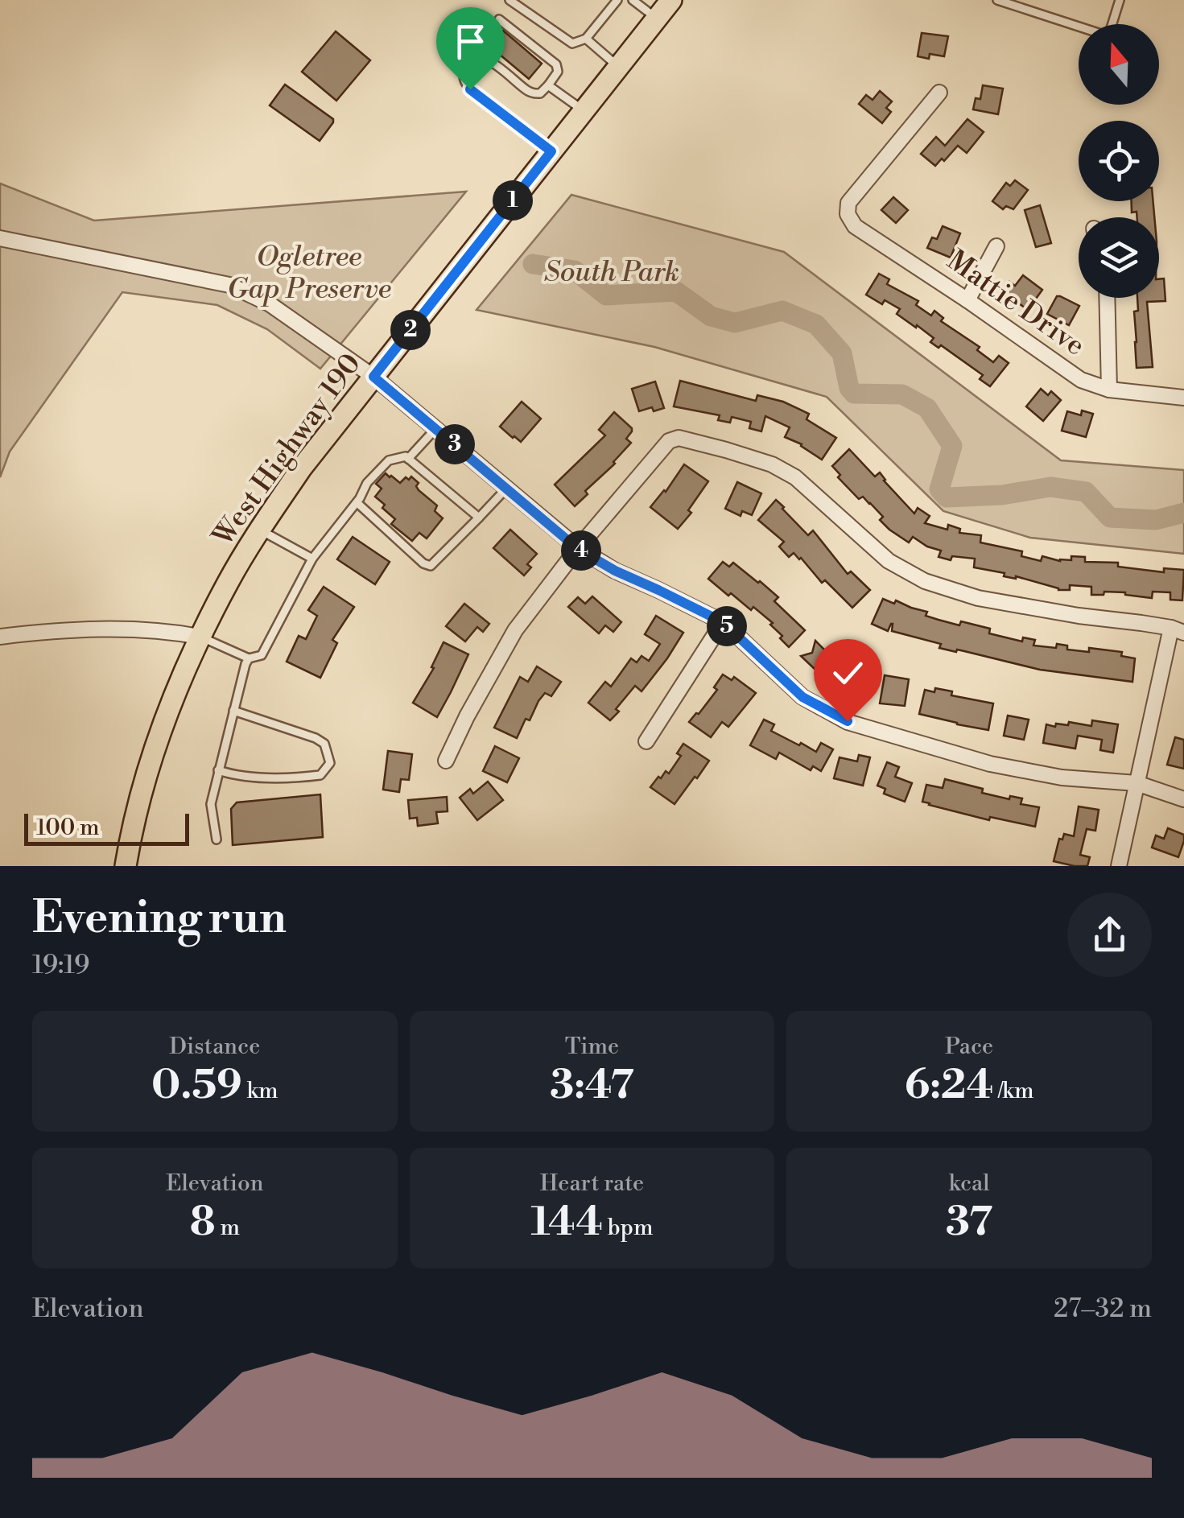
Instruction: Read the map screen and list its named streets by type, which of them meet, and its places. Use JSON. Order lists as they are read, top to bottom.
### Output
{
  "streets": {
    "main road": ["West Highway 190"],
    "street": ["Mattie Drive"]
  },
  "parks": ["Ogletree Gap Preserve", "South Park"],
  "scale_bar": "100 m",
  "north": "top",
  "page": {
    "pins": [
      "1",
      "2",
      "3",
      "4",
      "5"
    ],
    "scale": "100 m",
    "heading": ["Evening run", "19:19"],
    "stats": [
      ["Distance", "0.59 km"],
      ["Time", "3:47"],
      ["Pace", "6:24 /km"],
      ["Elevation", "8 m"],
      ["Heart rate", "144 bpm"],
      ["kcal", "37"]
    ],
    "chart": ["Elevation", "27–32 m"]
  }
}
